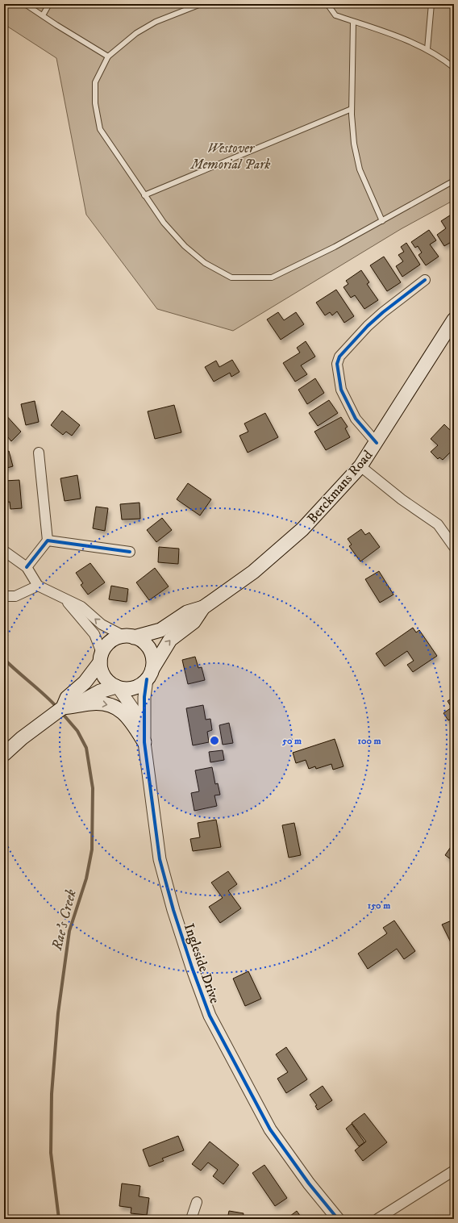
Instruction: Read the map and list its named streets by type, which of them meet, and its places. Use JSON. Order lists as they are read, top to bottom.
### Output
{
  "streets": {
    "main road": ["Berckmans Road"],
    "street": ["Ingleside Drive"]
  },
  "crossings": [
    ["Berckmans Road", "Ingleside Drive"]
  ],
  "water": ["Rae's Creek"],
  "parks": ["Westover Memorial Park"],
  "rings": ["50 m", "100 m", "150 m"]
}
